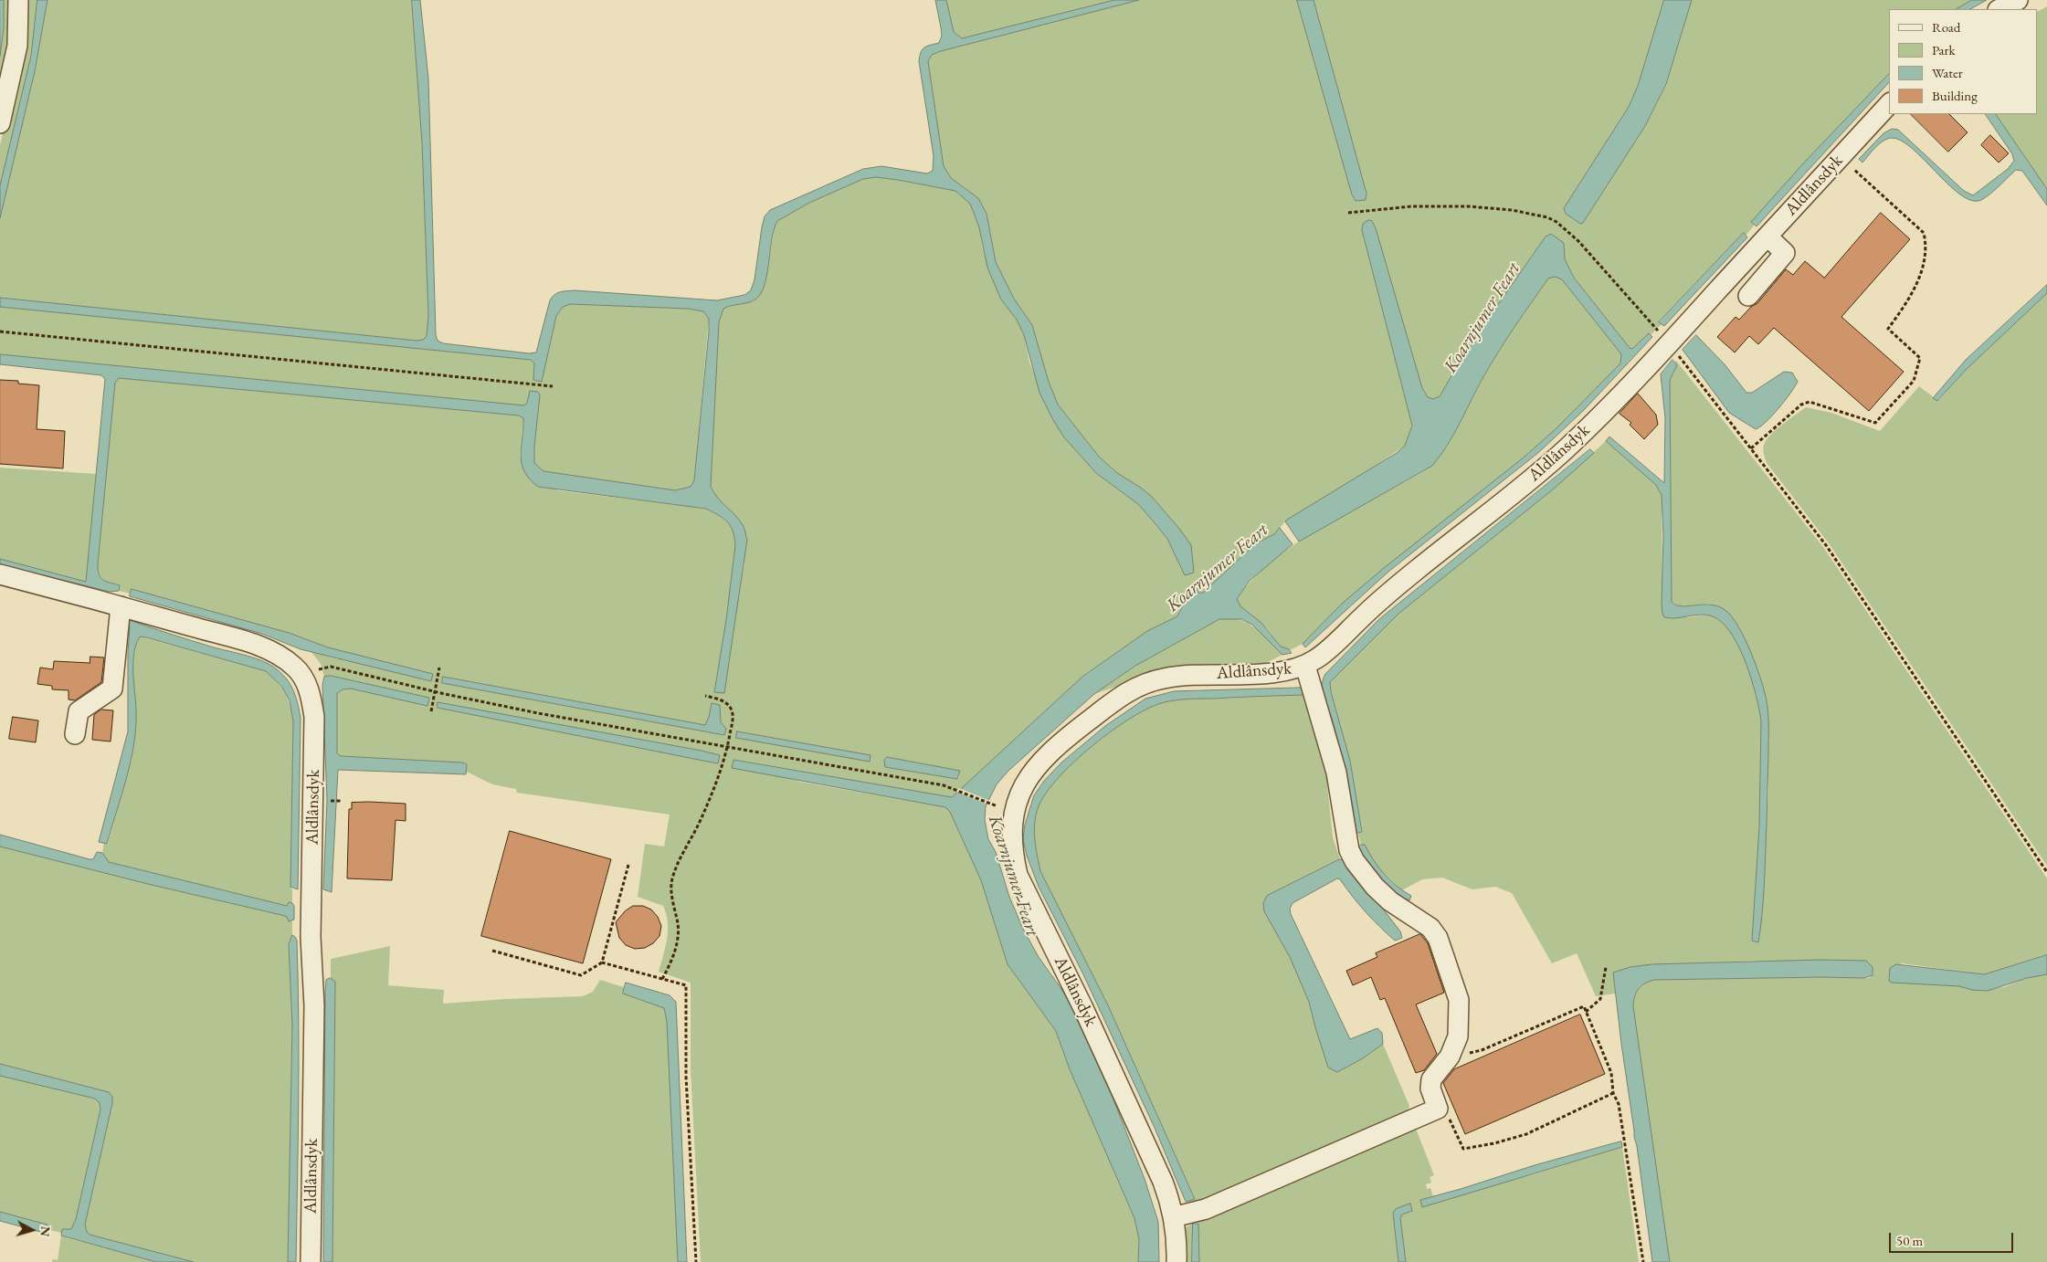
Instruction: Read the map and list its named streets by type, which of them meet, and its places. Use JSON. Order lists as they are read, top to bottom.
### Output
{
  "streets": {
    "street": ["Aldlânsdyk"]
  },
  "water": ["Koarnjumer Feart"],
  "legend": [
    "Road",
    "Park",
    "Water",
    "Building"
  ],
  "scale_bar": "50 m",
  "north": "right"
}
